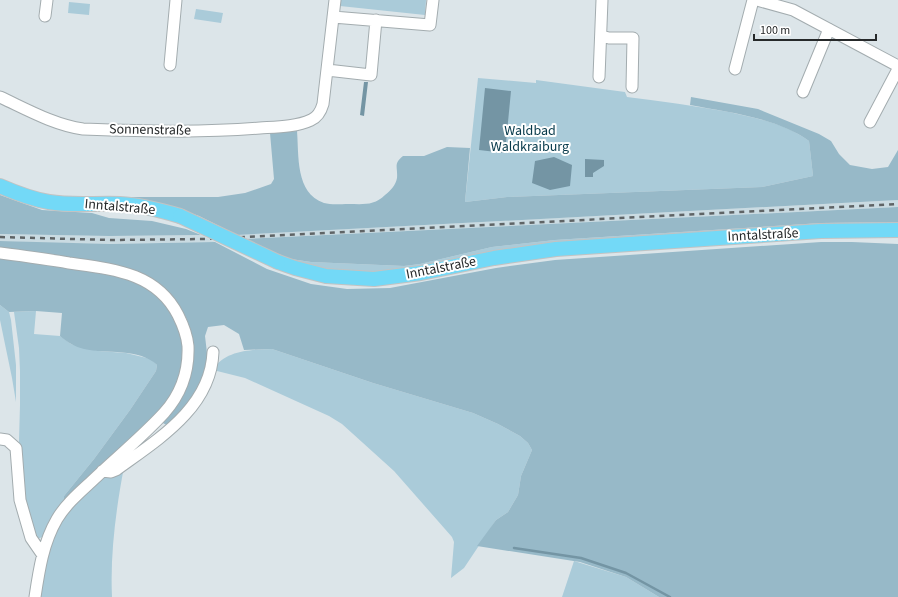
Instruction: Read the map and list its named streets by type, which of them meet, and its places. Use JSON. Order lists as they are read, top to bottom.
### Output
{
  "streets": {
    "main road": ["Inntalstraße"],
    "street": ["Sonnenstraße"]
  },
  "parks": ["Waldbad Waldkraiburg"],
  "scale_bar": "100 m"
}
